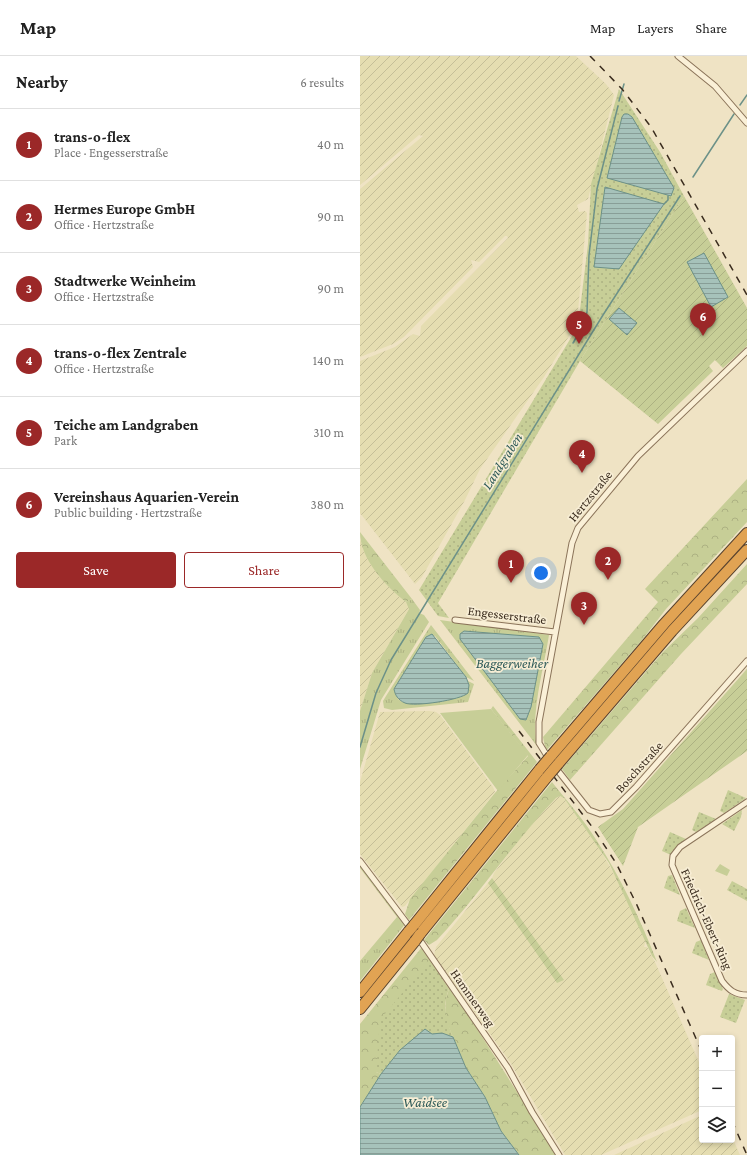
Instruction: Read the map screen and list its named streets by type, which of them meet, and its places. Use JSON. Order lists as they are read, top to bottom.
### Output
{
  "streets": {
    "street": [
      "Hertzstraße",
      "Engesserstraße",
      "Boschstraße",
      "Friedrich-Ebert-Ring",
      "Hammerweg"
    ]
  },
  "crossings": [
    ["Hertzstraße", "Engesserstraße"],
    ["Hertzstraße", "Boschstraße"]
  ],
  "water": ["Landgraben", "Baggerweiher", "Waidsee"],
  "page": {
    "header": "Map",
    "nav": ["Map", "Layers", "Share"],
    "heading": ["Nearby", "6 results"],
    "list": [
      {
        "mark": "1",
        "name": "trans-o-flex",
        "note": "Place · Engesserstraße",
        "value": "40 m"
      },
      {
        "mark": "2",
        "name": "Hermes Europe GmbH",
        "note": "Office · Hertzstraße",
        "value": "90 m"
      },
      {
        "mark": "3",
        "name": "Stadtwerke Weinheim",
        "note": "Office · Hertzstraße",
        "value": "90 m"
      },
      {
        "mark": "4",
        "name": "trans-o-flex Zentrale",
        "note": "Office · Hertzstraße",
        "value": "140 m"
      },
      {
        "mark": "5",
        "name": "Teiche am Landgraben",
        "note": "Park",
        "value": "310 m"
      },
      {
        "mark": "6",
        "name": "Vereinshaus Aquarien-Verein",
        "note": "Public building · Hertzstraße",
        "value": "380 m"
      }
    ],
    "pins": [
      "6",
      "5",
      "4",
      "2",
      "1",
      "3"
    ],
    "buttons": ["Save", "Share"],
    "map_buttons": ["+", "−"]
  }
}
